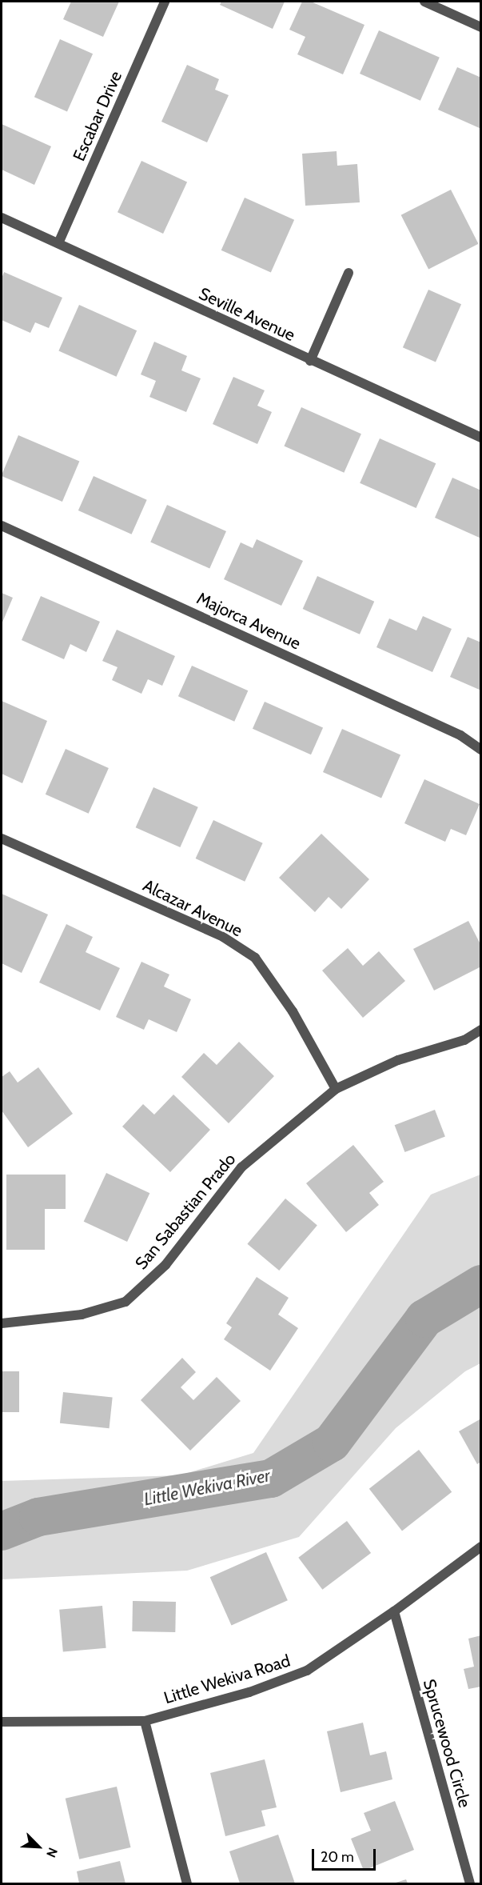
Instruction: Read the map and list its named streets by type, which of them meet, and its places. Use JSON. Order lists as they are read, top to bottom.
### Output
{
  "streets": {
    "street": [
      "Escabar Drive",
      "Seville Avenue",
      "Majorca Avenue",
      "Alcazar Avenue",
      "San Sabastian Prado",
      "Little Wekiva Road",
      "Sprucewood Circle"
    ]
  },
  "crossings": [
    ["Escabar Drive", "Seville Avenue"],
    ["Alcazar Avenue", "San Sabastian Prado"],
    ["Little Wekiva Road", "Sprucewood Circle"]
  ],
  "water": ["Little Wekiva River"],
  "scale_bar": "20 m",
  "north": "bottom right"
}
